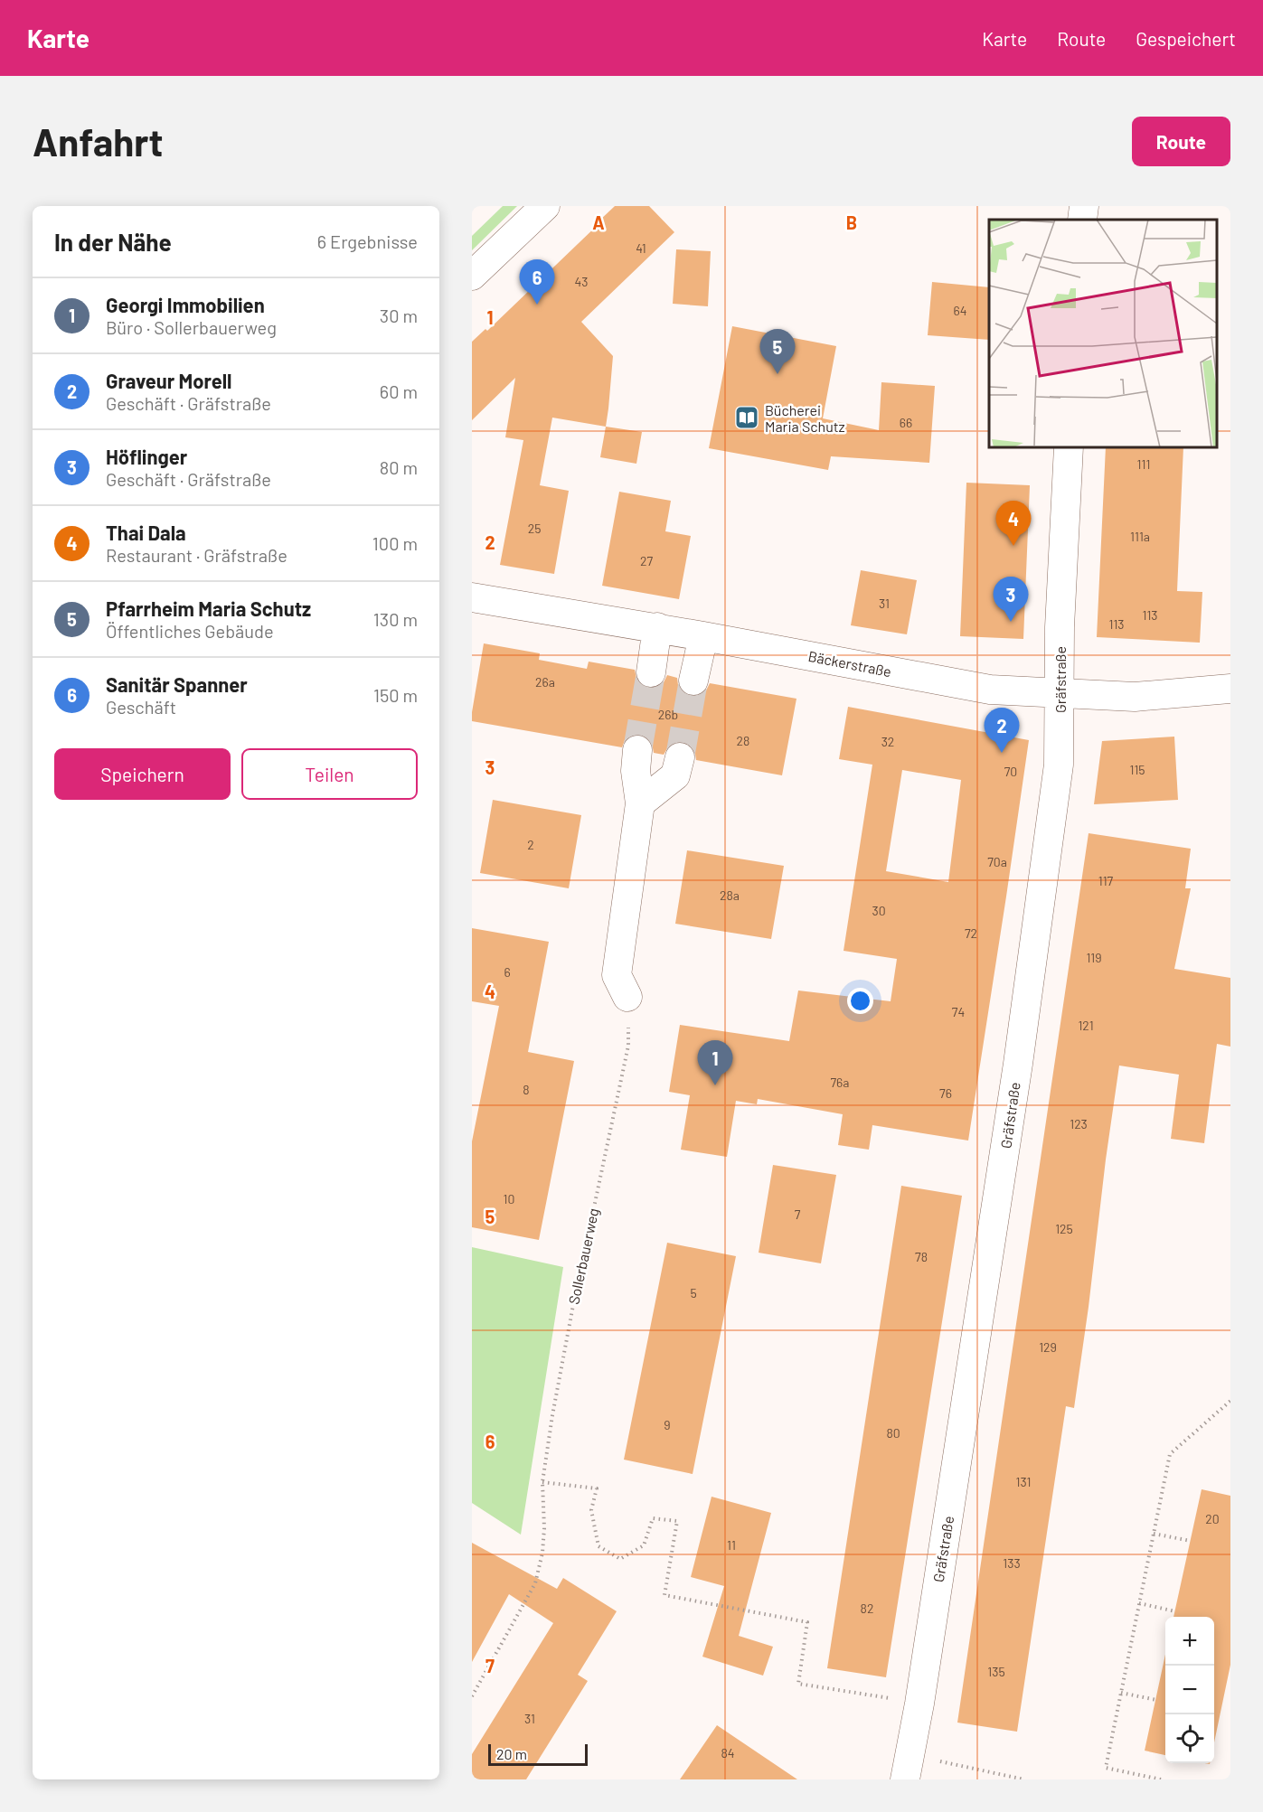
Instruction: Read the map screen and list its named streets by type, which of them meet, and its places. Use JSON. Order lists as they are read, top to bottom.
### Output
{
  "streets": {
    "street": ["Bäckerstraße", "Gräfstraße"],
    "path": ["Sollerbauerweg"]
  },
  "crossings": [
    ["Bäckerstraße", "Gräfstraße"]
  ],
  "places": {
    "library": ["Bücherei Maria Schutz"]
  },
  "house_numbers": [
    "41",
    "43",
    "64",
    "66",
    "111",
    "25",
    "111a",
    "27",
    "31",
    "113",
    "113",
    "26a",
    "26b",
    "28",
    "32",
    "115",
    "70",
    "2",
    "70a",
    "117",
    "28a",
    "30",
    "72",
    "119",
    "6",
    "74",
    "121",
    "76a",
    "8",
    "76",
    "123",
    "10",
    "7",
    "125",
    "78",
    "5",
    "129",
    "9",
    "80",
    "131",
    "20",
    "11",
    "133",
    "82",
    "135",
    "31",
    "84"
  ],
  "scale_bar": "20 m",
  "page": {
    "header": "Karte",
    "nav": ["Karte", "Route", "Gespeichert"],
    "buttons": [
      "Route",
      ["Speichern", "Teilen"]
    ],
    "title": "Anfahrt",
    "heading": ["In der Nähe", "6 Ergebnisse"],
    "pins": [
      "6",
      "5",
      "4",
      "3",
      "2",
      "1"
    ],
    "list": [
      {
        "mark": "1",
        "name": "Georgi Immobilien",
        "note": "Büro · Sollerbauerweg",
        "value": "30 m"
      },
      {
        "mark": "2",
        "name": "Graveur Morell",
        "note": "Geschäft · Gräfstraße",
        "value": "60 m"
      },
      {
        "mark": "3",
        "name": "Höflinger",
        "note": "Geschäft · Gräfstraße",
        "value": "80 m"
      },
      {
        "mark": "4",
        "name": "Thai Dala",
        "note": "Restaurant · Gräfstraße",
        "value": "100 m"
      },
      {
        "mark": "5",
        "name": "Pfarrheim Maria Schutz",
        "note": "Öffentliches Gebäude",
        "value": "130 m"
      },
      {
        "mark": "6",
        "name": "Sanitär Spanner",
        "note": "Geschäft",
        "value": "150 m"
      }
    ],
    "map_buttons": ["+", "−"],
    "scale": "20 m"
  },
  "grid": {
    "columns": ["A", "B"],
    "rows": [
      "1",
      "2",
      "3",
      "4",
      "5",
      "6",
      "7"
    ]
  }
}
